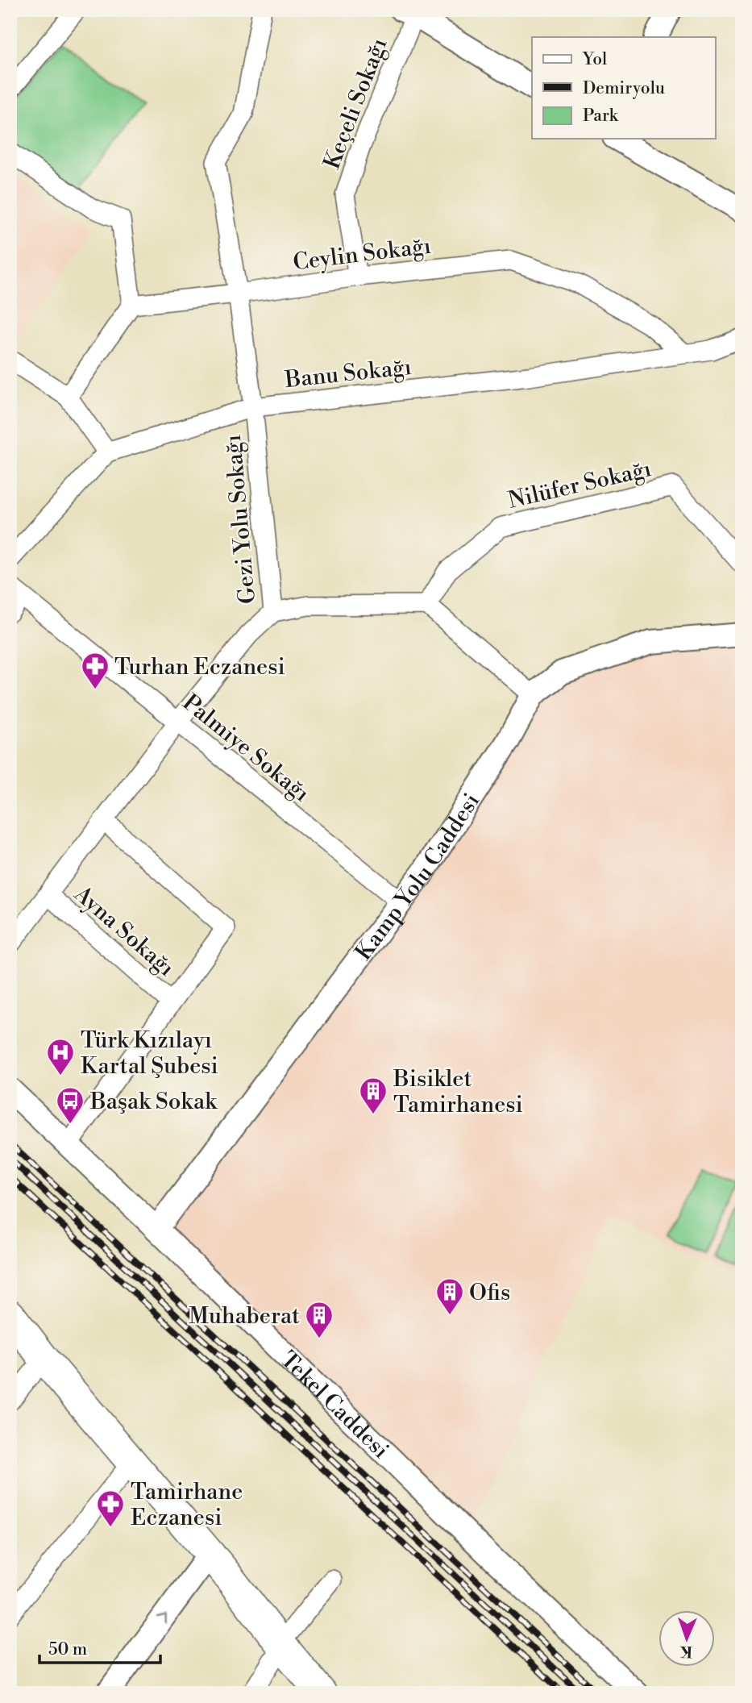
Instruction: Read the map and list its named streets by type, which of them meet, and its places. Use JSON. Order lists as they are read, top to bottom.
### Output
{
  "streets": {
    "street": [
      "Keçeli Sokağı",
      "Ceylin Sokağı",
      "Banu Sokağı",
      "Nilüfer Sokağı",
      "Gezi Yolu Sokağı",
      "Palmiye Sokağı",
      "Kamp Yolu Caddesi",
      "Ayna Sokağı",
      "Tekel Caddesi"
    ]
  },
  "crossings": [
    ["Keçeli Sokağı", "Ceylin Sokağı"],
    ["Ceylin Sokağı", "Banu Sokağı"],
    ["Ceylin Sokağı", "Gezi Yolu Sokağı"],
    ["Banu Sokağı", "Gezi Yolu Sokağı"],
    ["Gezi Yolu Sokağı", "Palmiye Sokağı"],
    ["Gezi Yolu Sokağı", "Ayna Sokağı"],
    ["Palmiye Sokağı", "Kamp Yolu Caddesi"],
    ["Kamp Yolu Caddesi", "Tekel Caddesi"]
  ],
  "places": {
    "pharmacy": ["Turhan Eczanesi", "Tamirhane Eczanesi"],
    "hospital": ["Türk Kızılayı Kartal Şubesi"],
    "building": ["Bisiklet Tamirhanesi", "Ofis", "Muhaberat"],
    "bus stop": ["Başak Sokak"]
  },
  "legend": ["Yol", "Demiryolu", "Park"],
  "scale_bar": "50 m",
  "north": "bottom"
}
